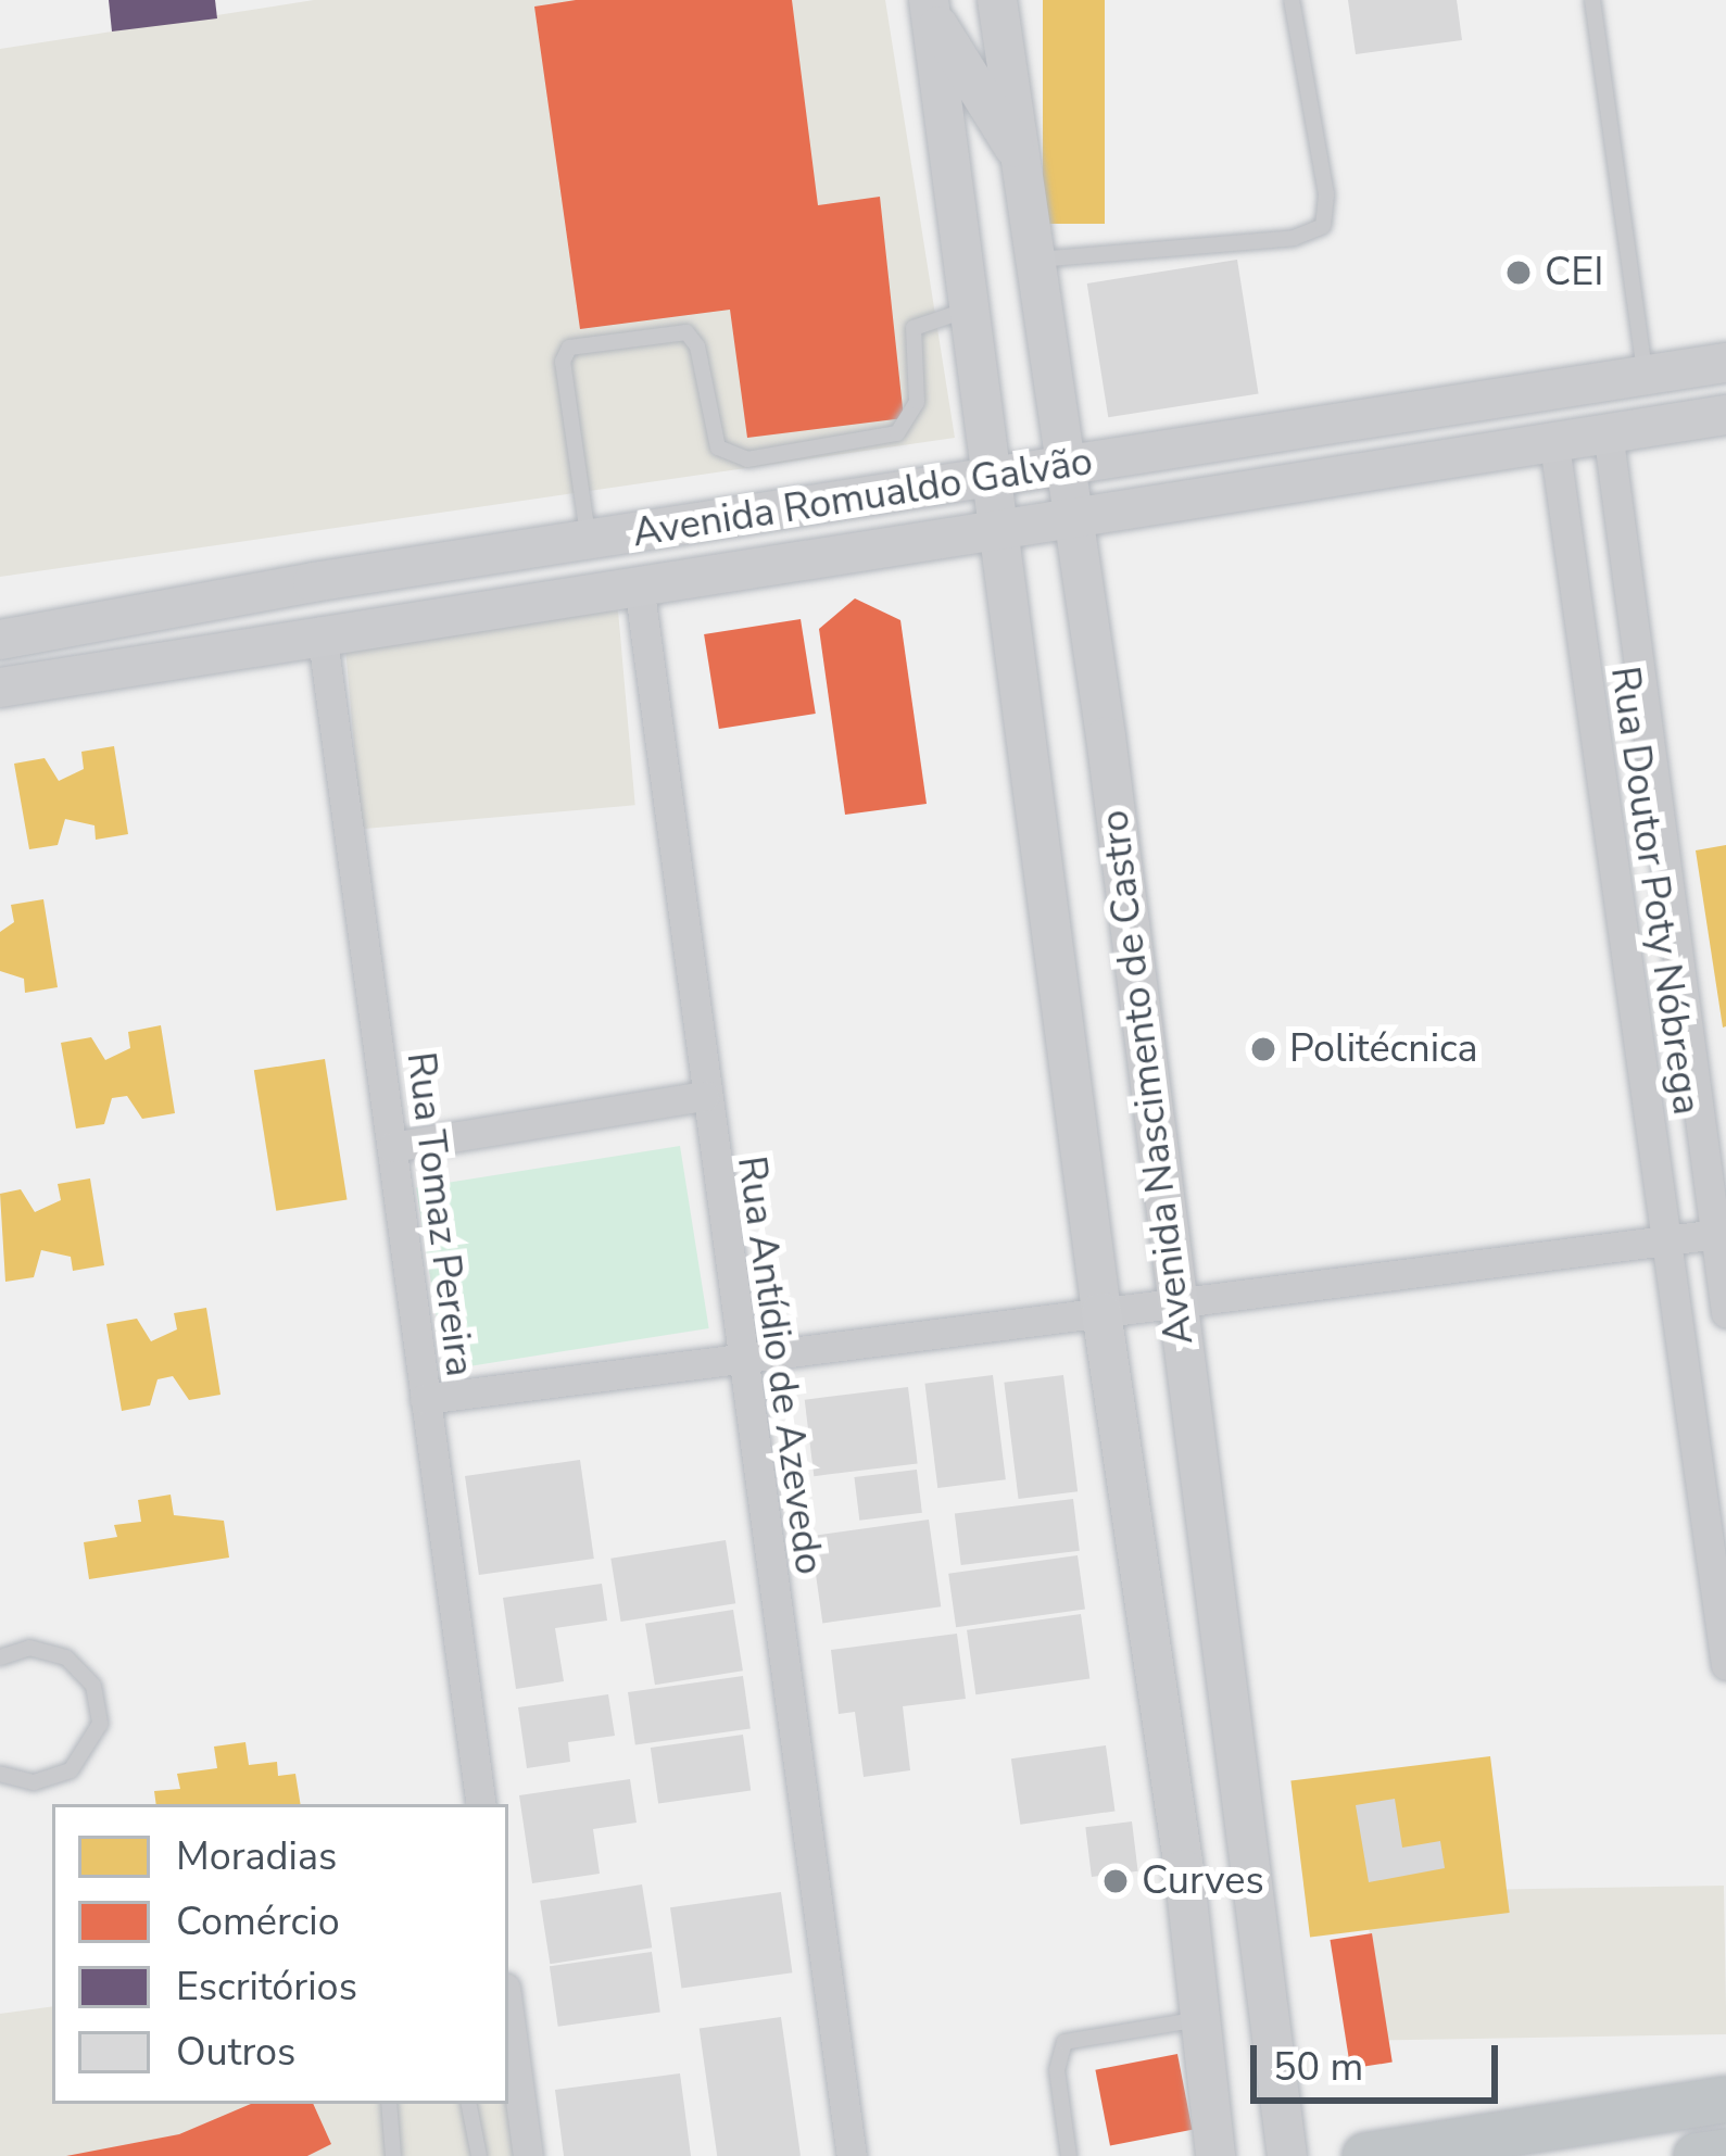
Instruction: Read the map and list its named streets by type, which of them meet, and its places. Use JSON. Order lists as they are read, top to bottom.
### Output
{
  "streets": {
    "main road": ["Avenida Romualdo Galvão", "Avenida Nascimento de Castro"],
    "street": ["Rua Doutor Poty Nóbrega", "Rua Tomaz Pereira", "Rua Antídio de Azevedo"]
  },
  "crossings": [
    ["Avenida Romualdo Galvão", "Rua Doutor Poty Nóbrega"],
    ["Avenida Romualdo Galvão", "Avenida Nascimento de Castro"],
    ["Avenida Romualdo Galvão", "Rua Tomaz Pereira"],
    ["Avenida Romualdo Galvão", "Rua Antídio de Azevedo"]
  ],
  "places": ["CEI", "Politécnica", "Curves"],
  "legend": [
    "Moradias",
    "Comércio",
    "Escritórios",
    "Outros"
  ],
  "scale_bar": "50 m"
}
